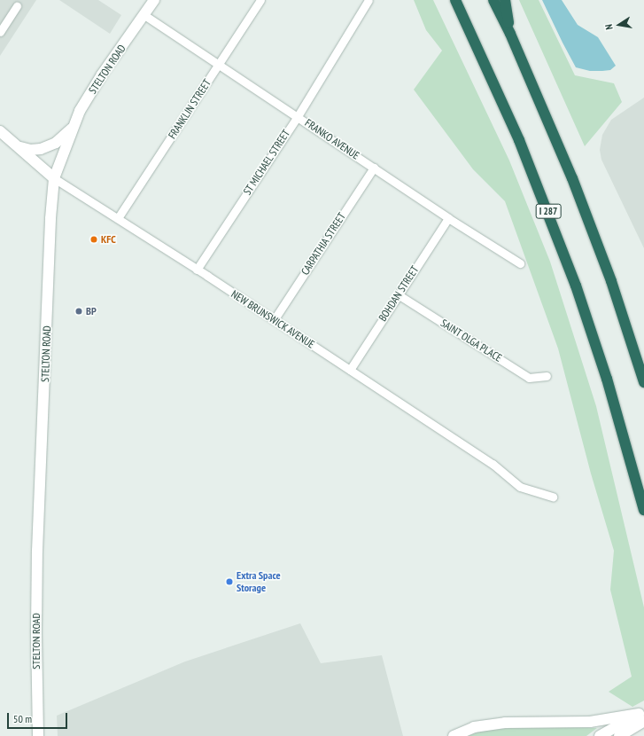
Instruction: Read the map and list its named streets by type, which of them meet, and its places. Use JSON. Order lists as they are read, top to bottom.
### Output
{
  "streets": {
    "highway": ["I 287"],
    "main road": ["STELTON ROAD", "NEW BRUNSWICK AVENUE"],
    "street": [
      "FRANKLIN STREET",
      "FRANKO AVENUE",
      "ST MICHAEL STREET",
      "CARPATHIA STREET",
      "BOHDAN STREET",
      "SAINT OLGA PLACE"
    ]
  },
  "crossings": [
    ["STELTON ROAD", "FRANKO AVENUE"],
    ["STELTON ROAD", "NEW BRUNSWICK AVENUE"],
    ["FRANKLIN STREET", "FRANKO AVENUE"],
    ["FRANKLIN STREET", "NEW BRUNSWICK AVENUE"],
    ["FRANKO AVENUE", "ST MICHAEL STREET"],
    ["FRANKO AVENUE", "CARPATHIA STREET"],
    ["FRANKO AVENUE", "BOHDAN STREET"],
    ["ST MICHAEL STREET", "NEW BRUNSWICK AVENUE"],
    ["CARPATHIA STREET", "NEW BRUNSWICK AVENUE"],
    ["BOHDAN STREET", "NEW BRUNSWICK AVENUE"],
    ["BOHDAN STREET", "SAINT OLGA PLACE"]
  ],
  "places": ["KFC", "BP", "Extra Space Storage"],
  "scale_bar": "50 m",
  "north": "left"
}
